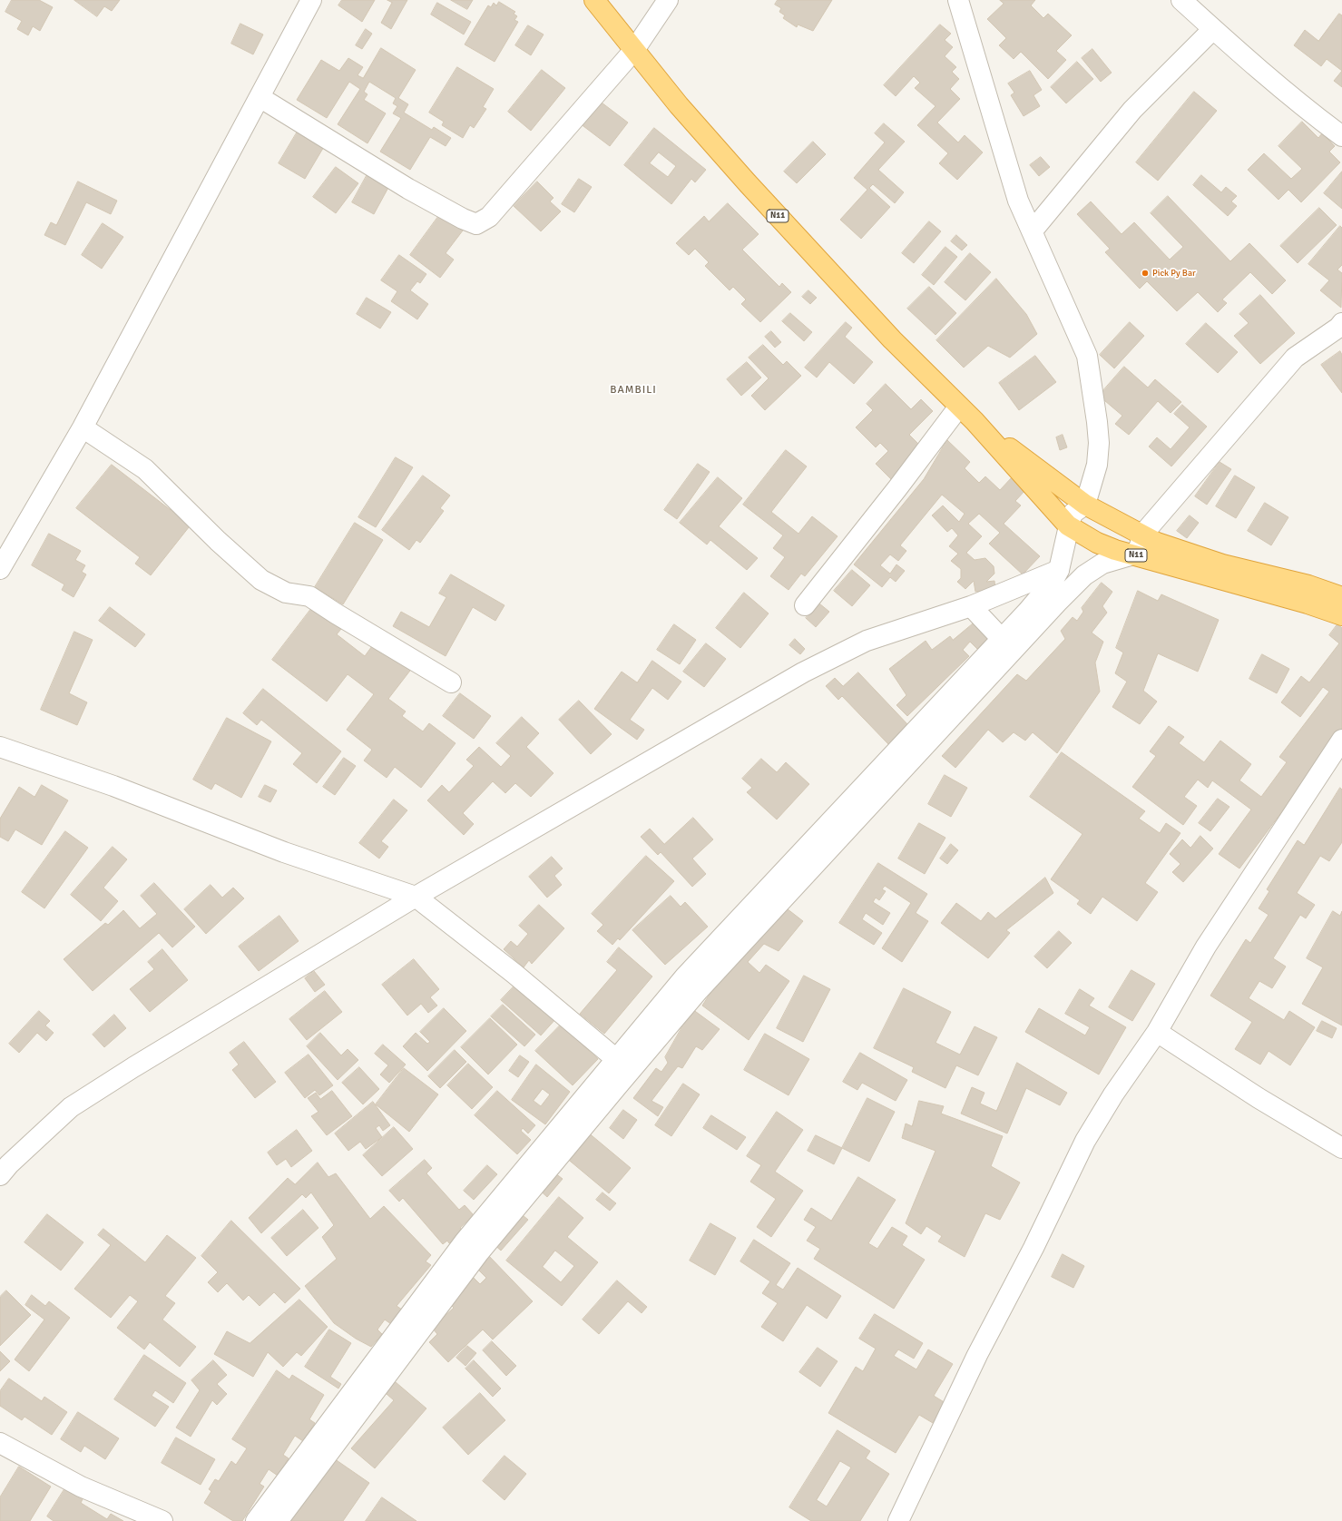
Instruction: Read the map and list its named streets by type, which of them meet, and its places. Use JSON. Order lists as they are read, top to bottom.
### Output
{
  "streets": {
    "highway": ["N11"]
  },
  "districts": ["BAMBILI"],
  "places": ["Pick Py Bar"]
}
